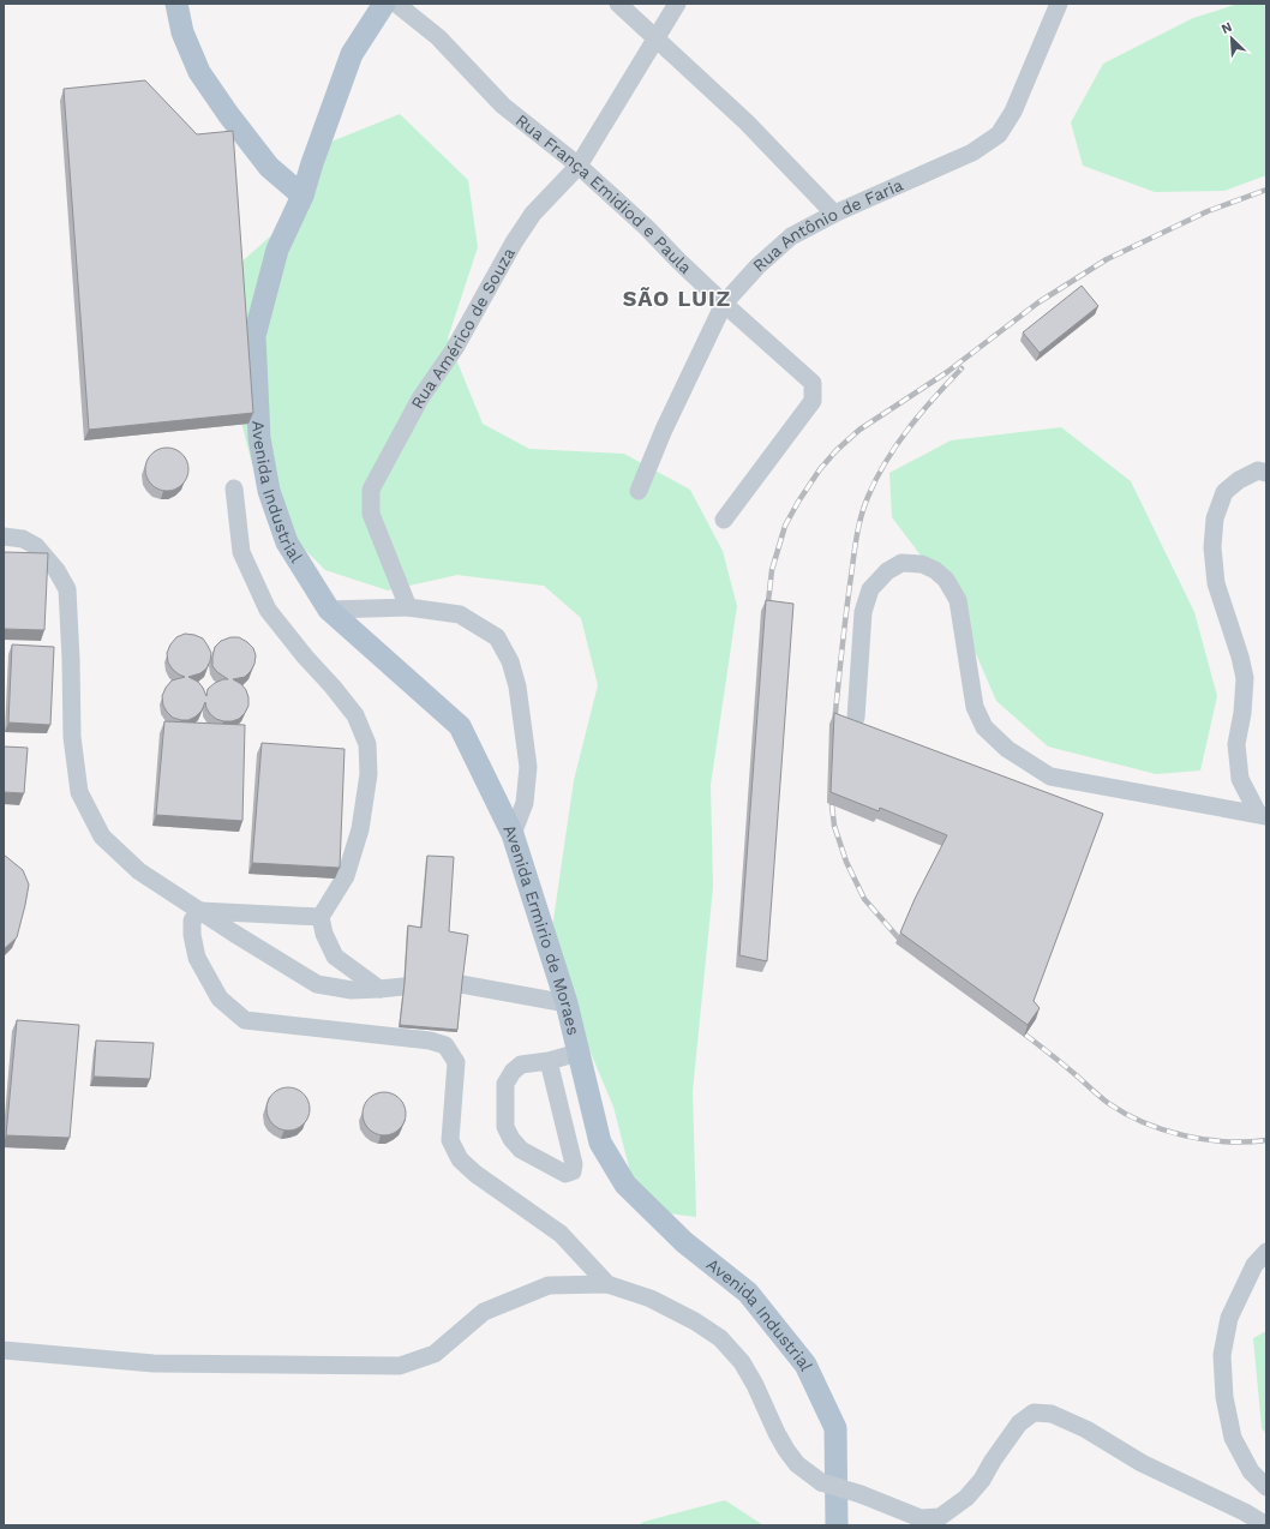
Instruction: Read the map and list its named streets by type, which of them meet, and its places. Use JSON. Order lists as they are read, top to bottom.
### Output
{
  "streets": {
    "main road": ["Avenida Industrial", "Avenida Ermirio de Moraes"],
    "street": ["Rua França Emidiod e Paula", "Rua Antônio de Faria", "Rua Américo de Souza"]
  },
  "crossings": [
    ["Rua França Emidiod e Paula", "Rua Antônio de Faria"],
    ["Rua França Emidiod e Paula", "Rua Américo de Souza"],
    ["Avenida Industrial", "Avenida Ermirio de Moraes"]
  ],
  "districts": ["SÃO LUIZ"],
  "north": "top left"
}
